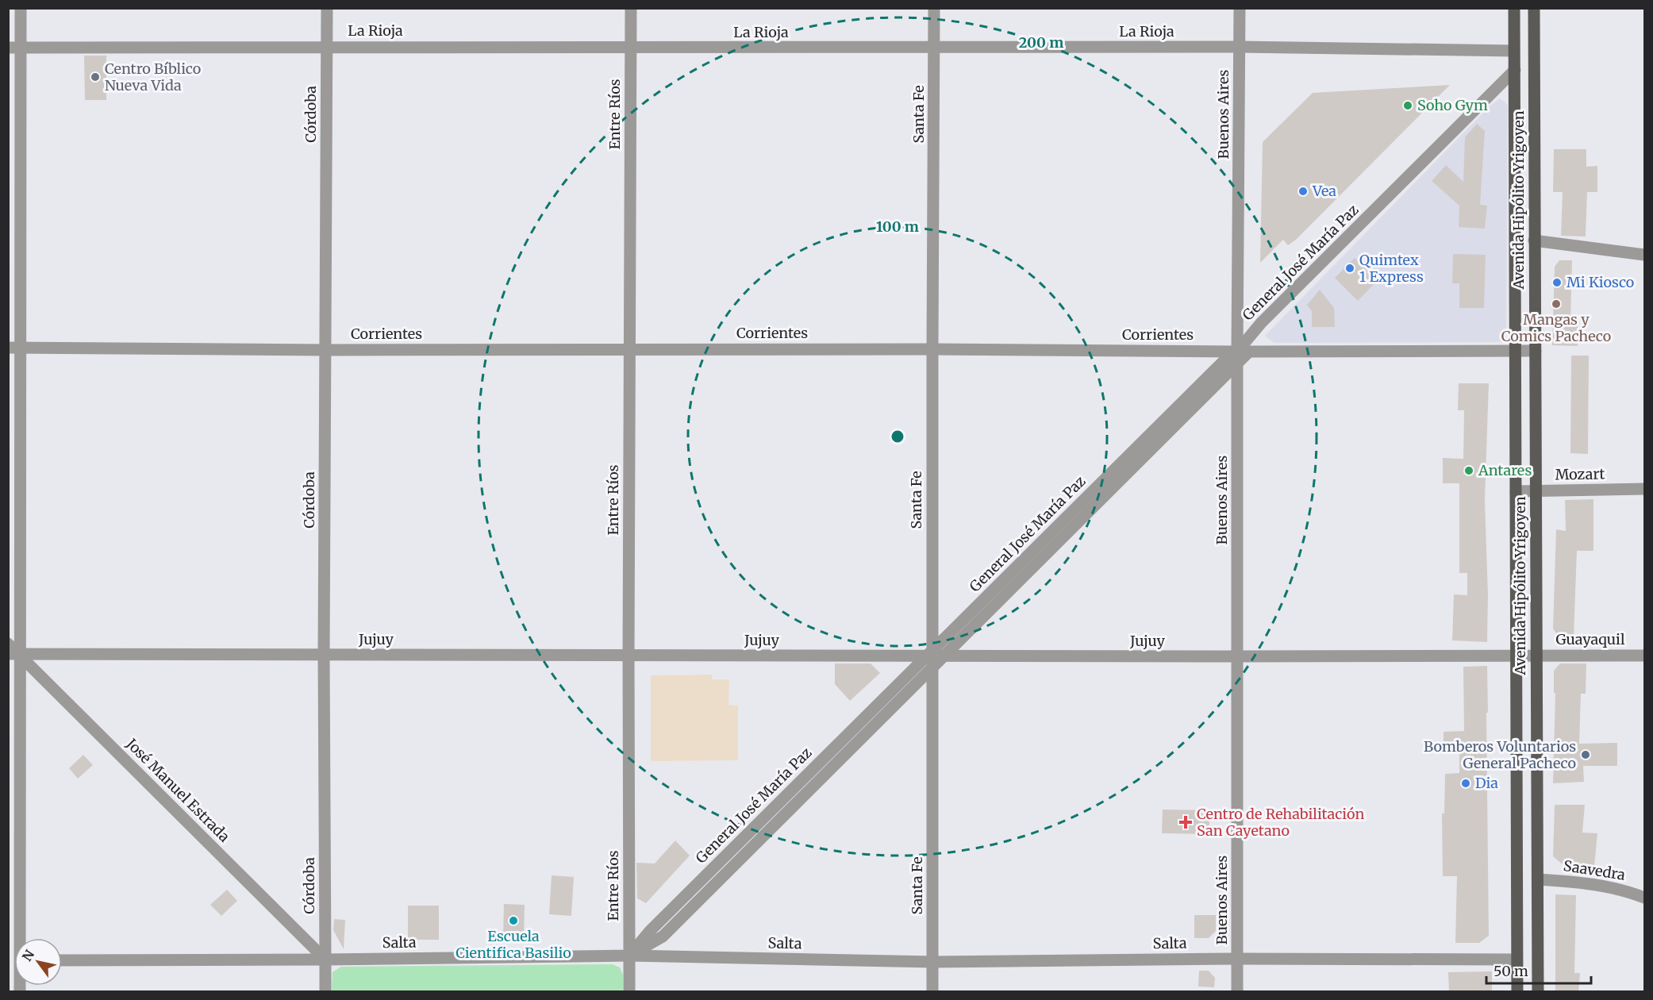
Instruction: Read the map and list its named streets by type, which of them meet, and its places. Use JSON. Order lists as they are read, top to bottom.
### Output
{
  "streets": {
    "main road": ["Avenida Hipólito Yrigoyen"],
    "street": [
      "La Rioja",
      "Córdoba",
      "Entre Ríos",
      "Santa Fe",
      "Buenos Aires",
      "General José María Paz",
      "Corrientes",
      "Mozart",
      "Jujuy",
      "Guayaquil",
      "José Manuel Estrada",
      "Saavedra",
      "Salta"
    ]
  },
  "crossings": [
    ["La Rioja", "Córdoba"],
    ["La Rioja", "Entre Ríos"],
    ["La Rioja", "Santa Fe"],
    ["La Rioja", "Buenos Aires"],
    ["La Rioja", "Avenida Hipólito Yrigoyen"],
    ["Córdoba", "Corrientes"],
    ["Córdoba", "Jujuy"],
    ["Córdoba", "José Manuel Estrada"],
    ["Córdoba", "Salta"],
    ["Entre Ríos", "General José María Paz"],
    ["Entre Ríos", "Corrientes"],
    ["Entre Ríos", "Jujuy"],
    ["Entre Ríos", "Salta"],
    ["Santa Fe", "General José María Paz"],
    ["Santa Fe", "Corrientes"],
    ["Santa Fe", "Jujuy"],
    ["Santa Fe", "Salta"],
    ["Buenos Aires", "General José María Paz"],
    ["Buenos Aires", "Corrientes"],
    ["Buenos Aires", "Jujuy"],
    ["Buenos Aires", "Salta"],
    ["Avenida Hipólito Yrigoyen", "General José María Paz"],
    ["Avenida Hipólito Yrigoyen", "Corrientes"],
    ["Avenida Hipólito Yrigoyen", "Mozart"],
    ["Avenida Hipólito Yrigoyen", "Jujuy"],
    ["Avenida Hipólito Yrigoyen", "Guayaquil"],
    ["Avenida Hipólito Yrigoyen", "Saavedra"],
    ["Avenida Hipólito Yrigoyen", "Salta"],
    ["General José María Paz", "Corrientes"],
    ["General José María Paz", "Jujuy"],
    ["General José María Paz", "Salta"],
    ["Jujuy", "Guayaquil"],
    ["Jujuy", "José Manuel Estrada"],
    ["José Manuel Estrada", "Salta"]
  ],
  "places": {
    "other": [
      "Centro Bíblico Nueva Vida",
      "Soho Gym",
      "Vea",
      "Quimtex 1 Express",
      "Mi Kiosco",
      "Mangas y Comics Pacheco",
      "Antares",
      "Bomberos Voluntarios General Pacheco",
      "Dia",
      "Escuela Cientifica Basilio"
    ],
    "health": ["Centro de Rehabilitación San Cayetano"]
  },
  "scale_bar": "50 m",
  "north": "top left",
  "rings": ["200 m", "100 m"]
}
